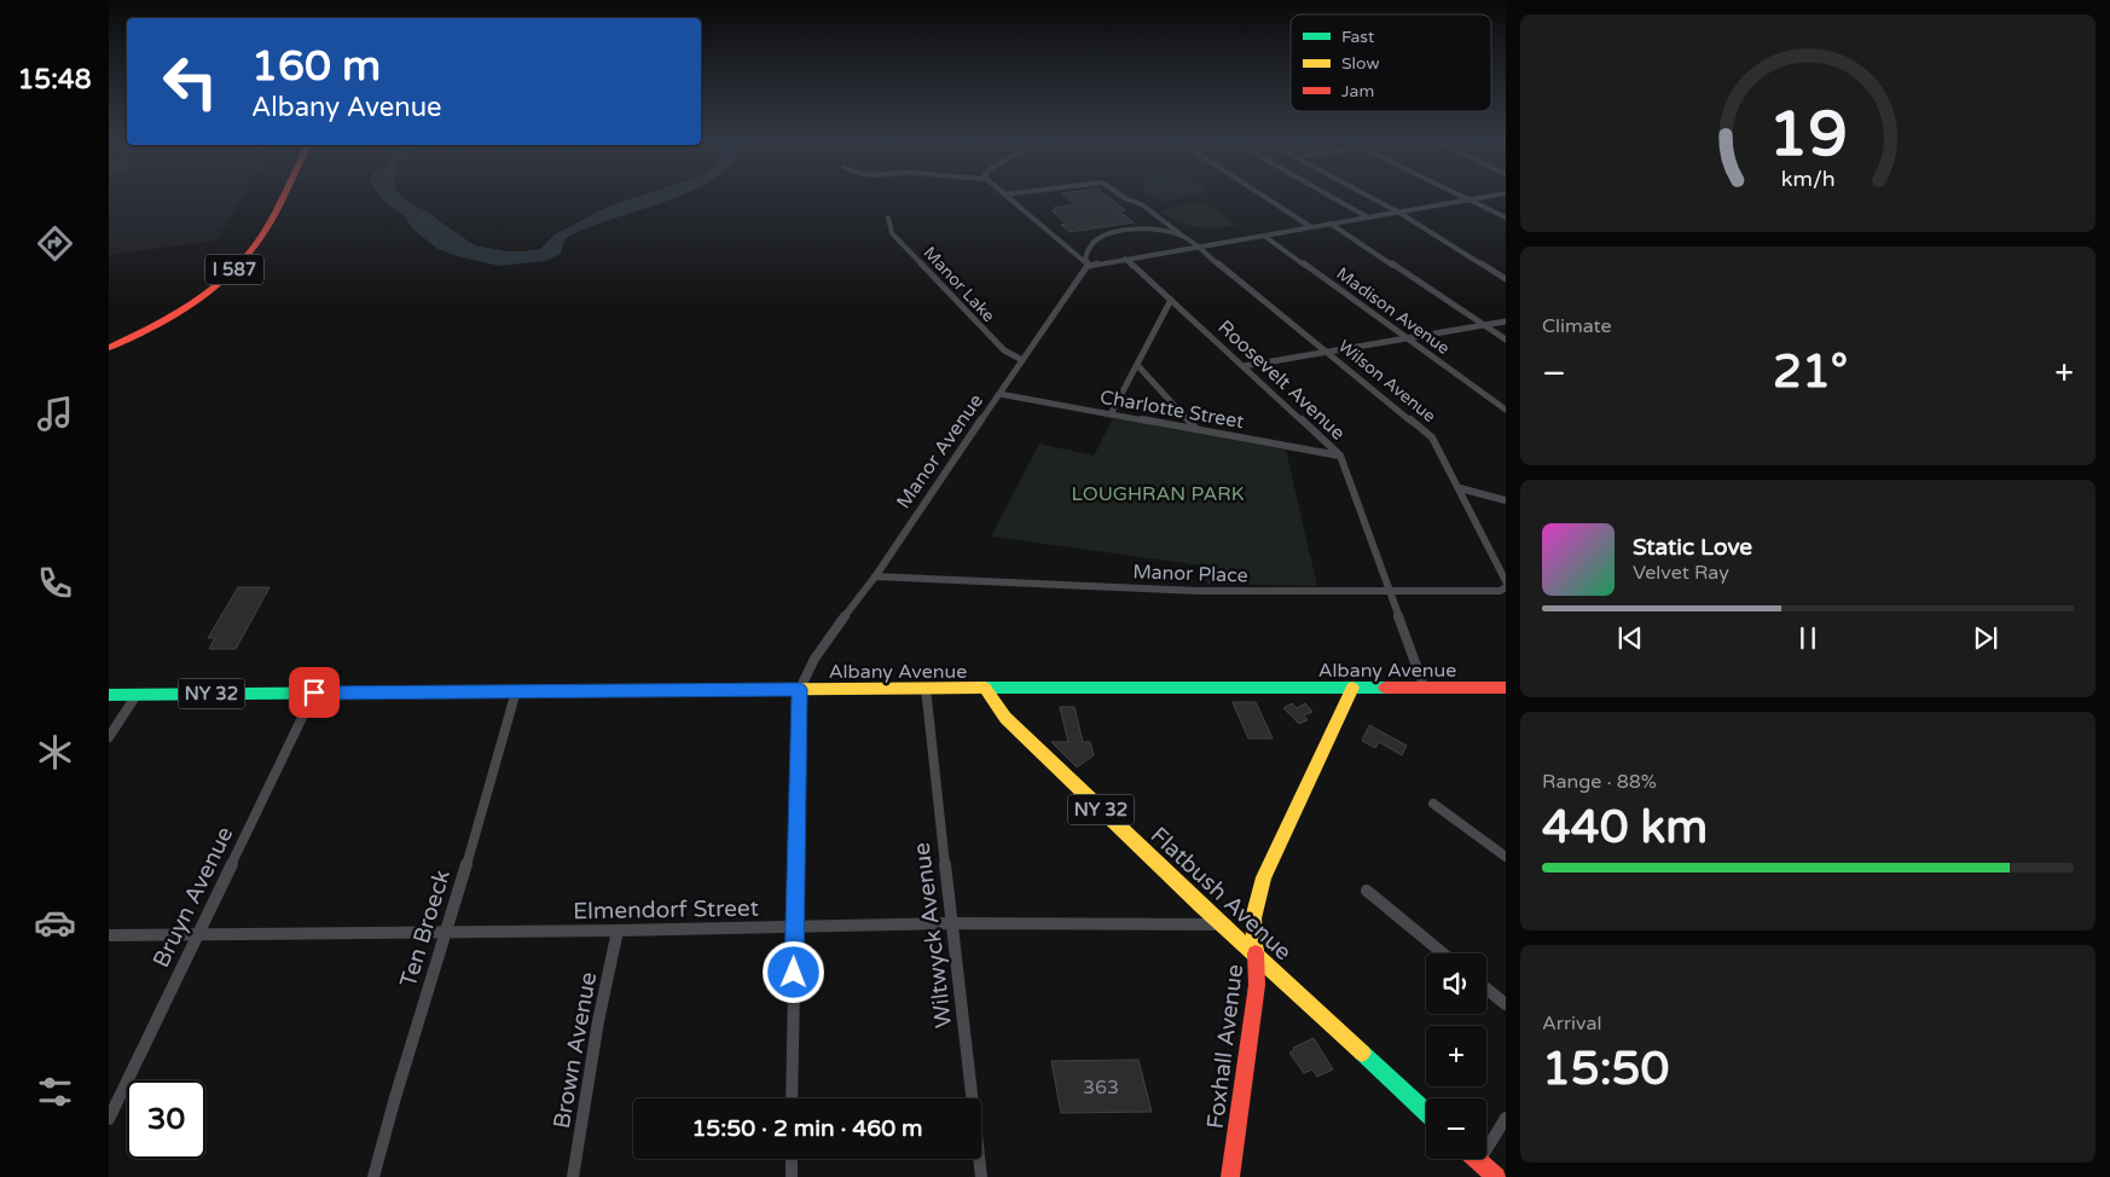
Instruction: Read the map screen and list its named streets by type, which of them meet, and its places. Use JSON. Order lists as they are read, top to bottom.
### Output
{
  "streets": {
    "main road": [
      "I 587",
      "Albany Avenue",
      "NY 32",
      "Flatbush Avenue",
      "Foxhall Avenue"
    ],
    "street": [
      "Manor Lake",
      "Madison Avenue",
      "Roosevelt Avenue",
      "Wilson Avenue",
      "Charlotte Street",
      "Manor Avenue",
      "Manor Place",
      "Bruyn Avenue",
      "Elmendorf Street",
      "Ten Broeck",
      "Wiltwyck Avenue",
      "Brown Avenue"
    ]
  },
  "crossings": [
    ["Manor Lake", "Manor Avenue"],
    ["Roosevelt Avenue", "Charlotte Street"],
    ["Roosevelt Avenue", "Manor Place"],
    ["Roosevelt Avenue", "Albany Avenue"],
    ["Wilson Avenue", "Manor Place"],
    ["Charlotte Street", "Manor Avenue"],
    ["Manor Avenue", "Manor Place"],
    ["Manor Avenue", "Albany Avenue"],
    ["Albany Avenue", "Flatbush Avenue"],
    ["Albany Avenue", "Bruyn Avenue"],
    ["Albany Avenue", "Ten Broeck"],
    ["Albany Avenue", "Wiltwyck Avenue"],
    ["Albany Avenue", "Foxhall Avenue"],
    ["Flatbush Avenue", "Elmendorf Street"],
    ["Flatbush Avenue", "Foxhall Avenue"],
    ["Bruyn Avenue", "Elmendorf Street"],
    ["Elmendorf Street", "Ten Broeck"],
    ["Elmendorf Street", "Wiltwyck Avenue"],
    ["Elmendorf Street", "Brown Avenue"]
  ],
  "parks": ["LOUGHRAN PARK"],
  "house_numbers": ["363"],
  "legend": ["Fast", "Slow", "Jam"],
  "page": {
    "tabs": "15:48",
    "turn": ["160 m", "Albany Avenue"],
    "tile": [
      "Climate",
      ["Range · 88%", "440 km"],
      ["Arrival", "15:50"]
    ],
    "heat": ["−", "21°", "+"],
    "song": ["Static Love", "Velvet Ray"],
    "map_buttons": ["+", "−"],
    "limit": "30",
    "trip": "15:50 · 2 min · 460 m",
    "gauge": ["19", "km/h"]
  }
}
